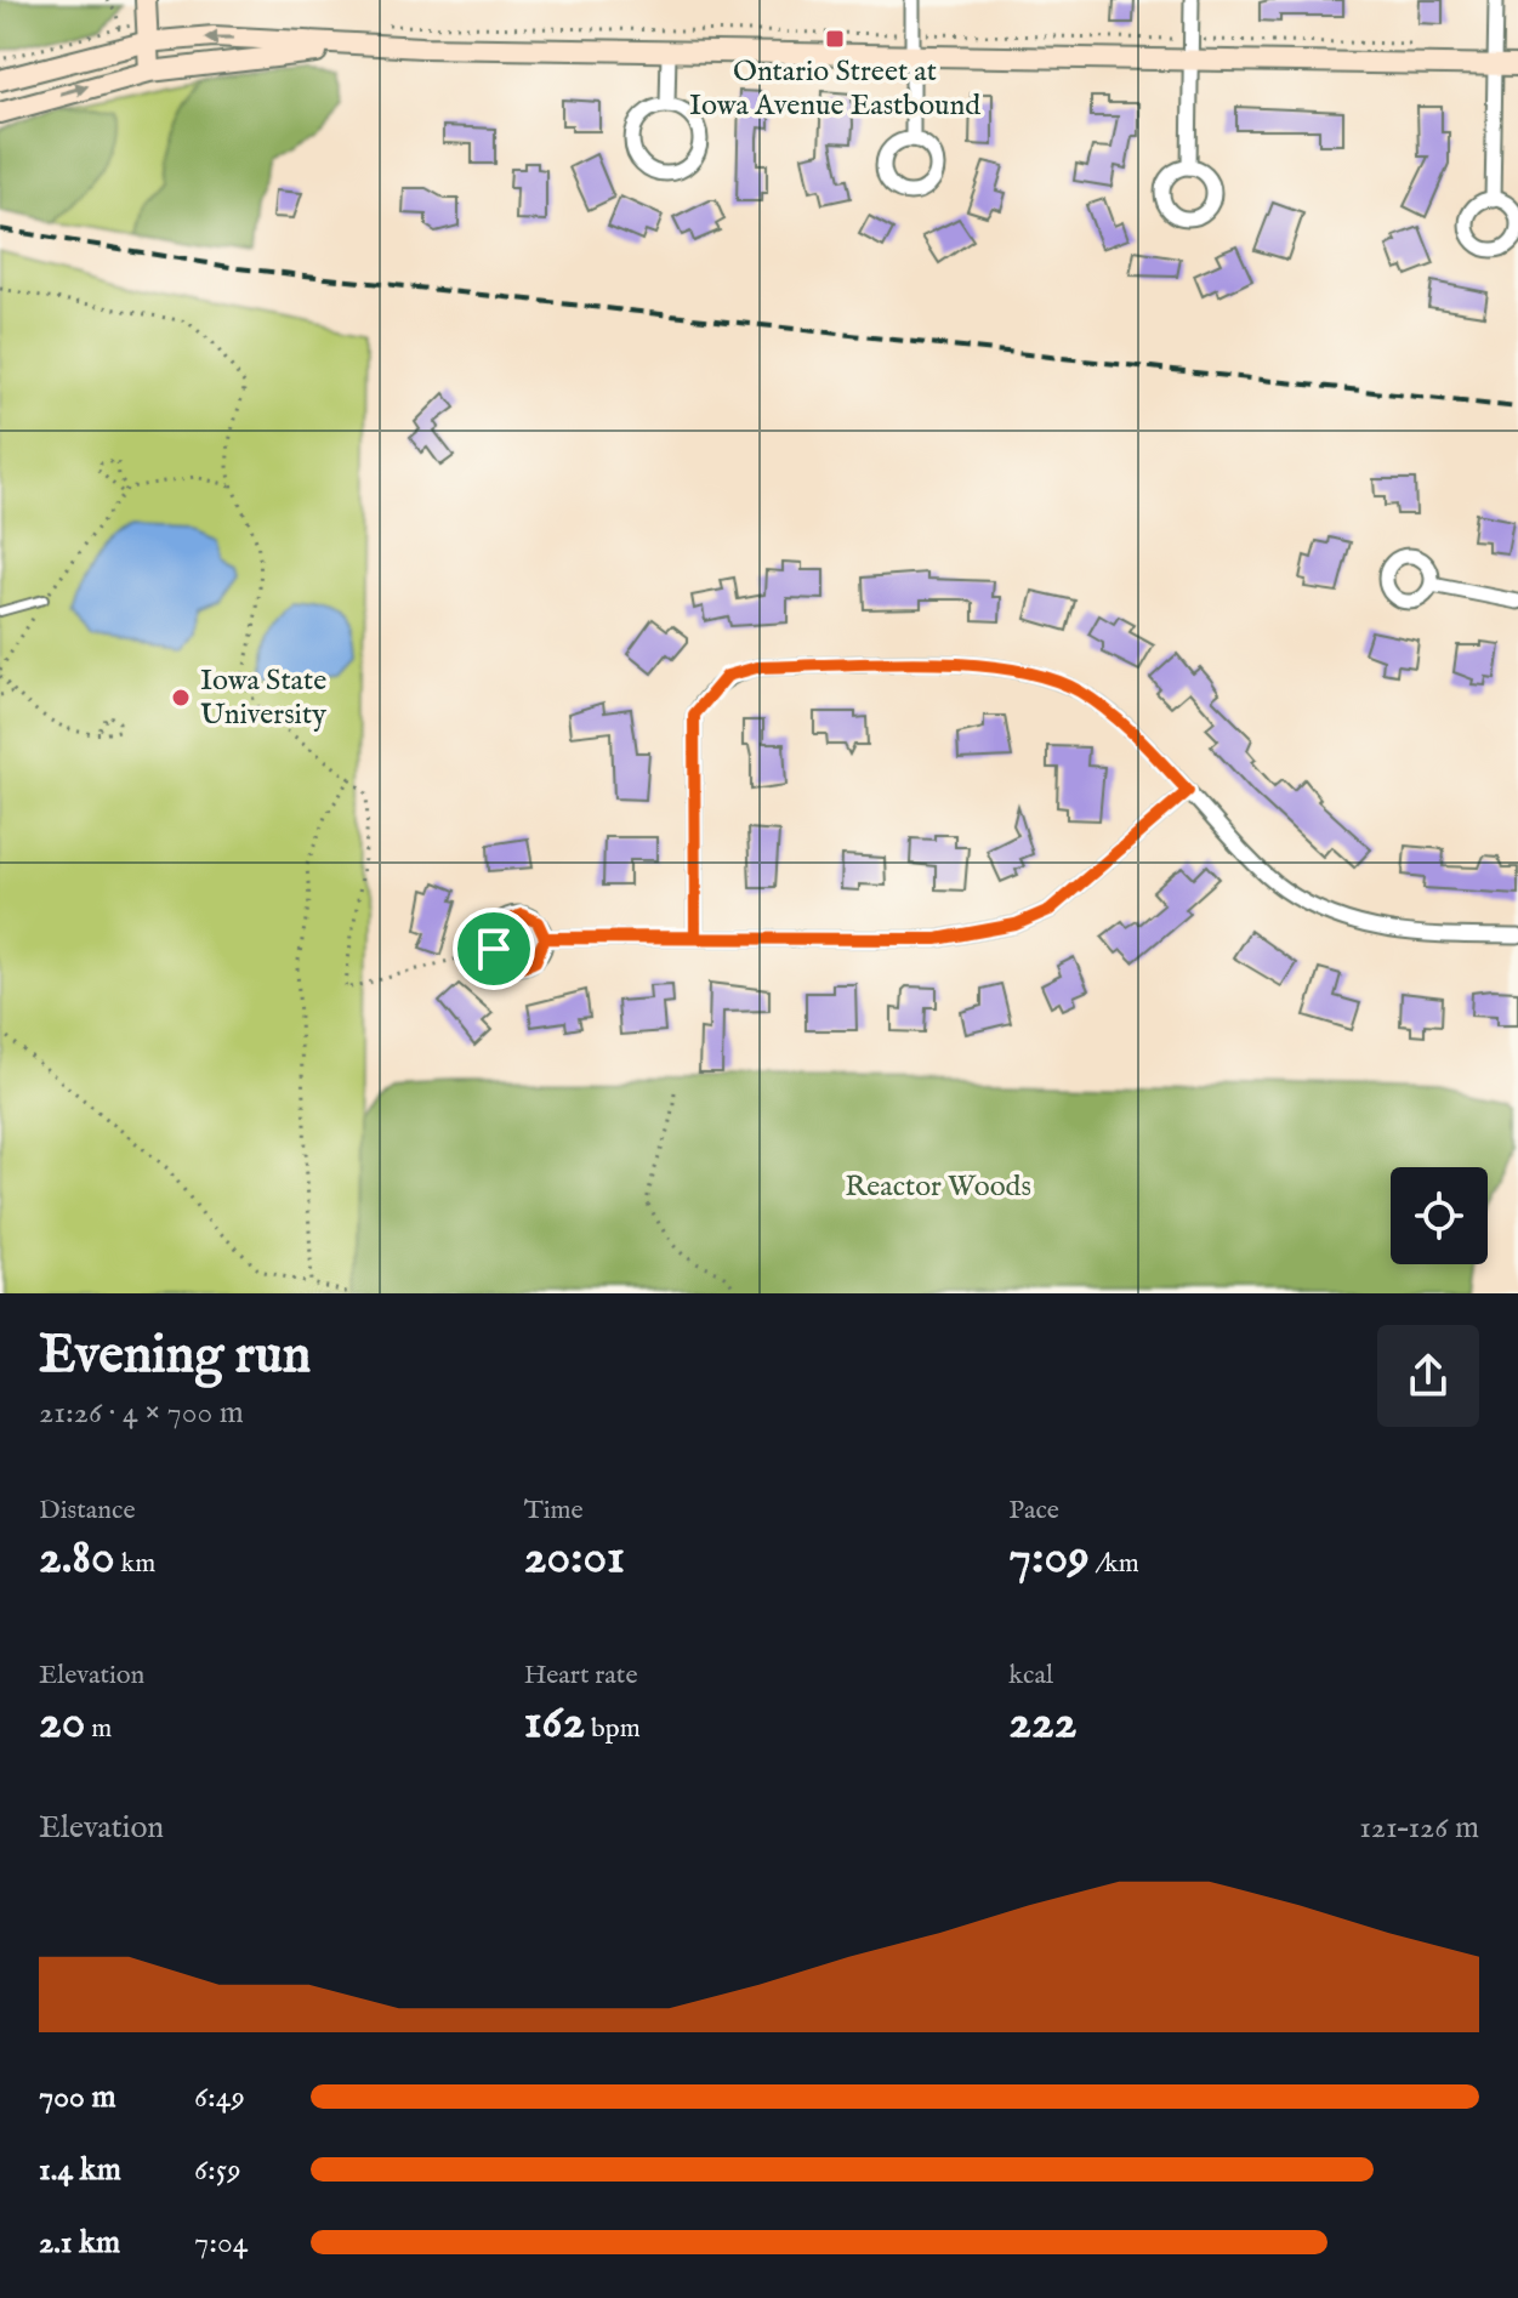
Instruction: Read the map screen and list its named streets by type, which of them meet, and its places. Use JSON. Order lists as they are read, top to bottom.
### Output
{
  "parks": ["Reactor Woods"],
  "places": {
    "transit": ["Ontario Street at Iowa Avenue Eastbound"],
    "other": ["Iowa State University"]
  },
  "page": {
    "heading": ["Evening run", "21:26 · 4 × 700 m"],
    "stats": [
      ["Distance", "2.80 km"],
      ["Time", "20:01"],
      ["Pace", "7:09 /km"],
      ["Elevation", "20 m"],
      ["Heart rate", "162 bpm"],
      ["kcal", "222"]
    ],
    "chart": ["Elevation", "121–126 m"],
    "list": [
      {
        "name": "700 m",
        "note": "6:49"
      },
      {
        "name": "1.4 km",
        "note": "6:59"
      },
      {
        "name": "2.1 km",
        "note": "7:04"
      }
    ]
  }
}
